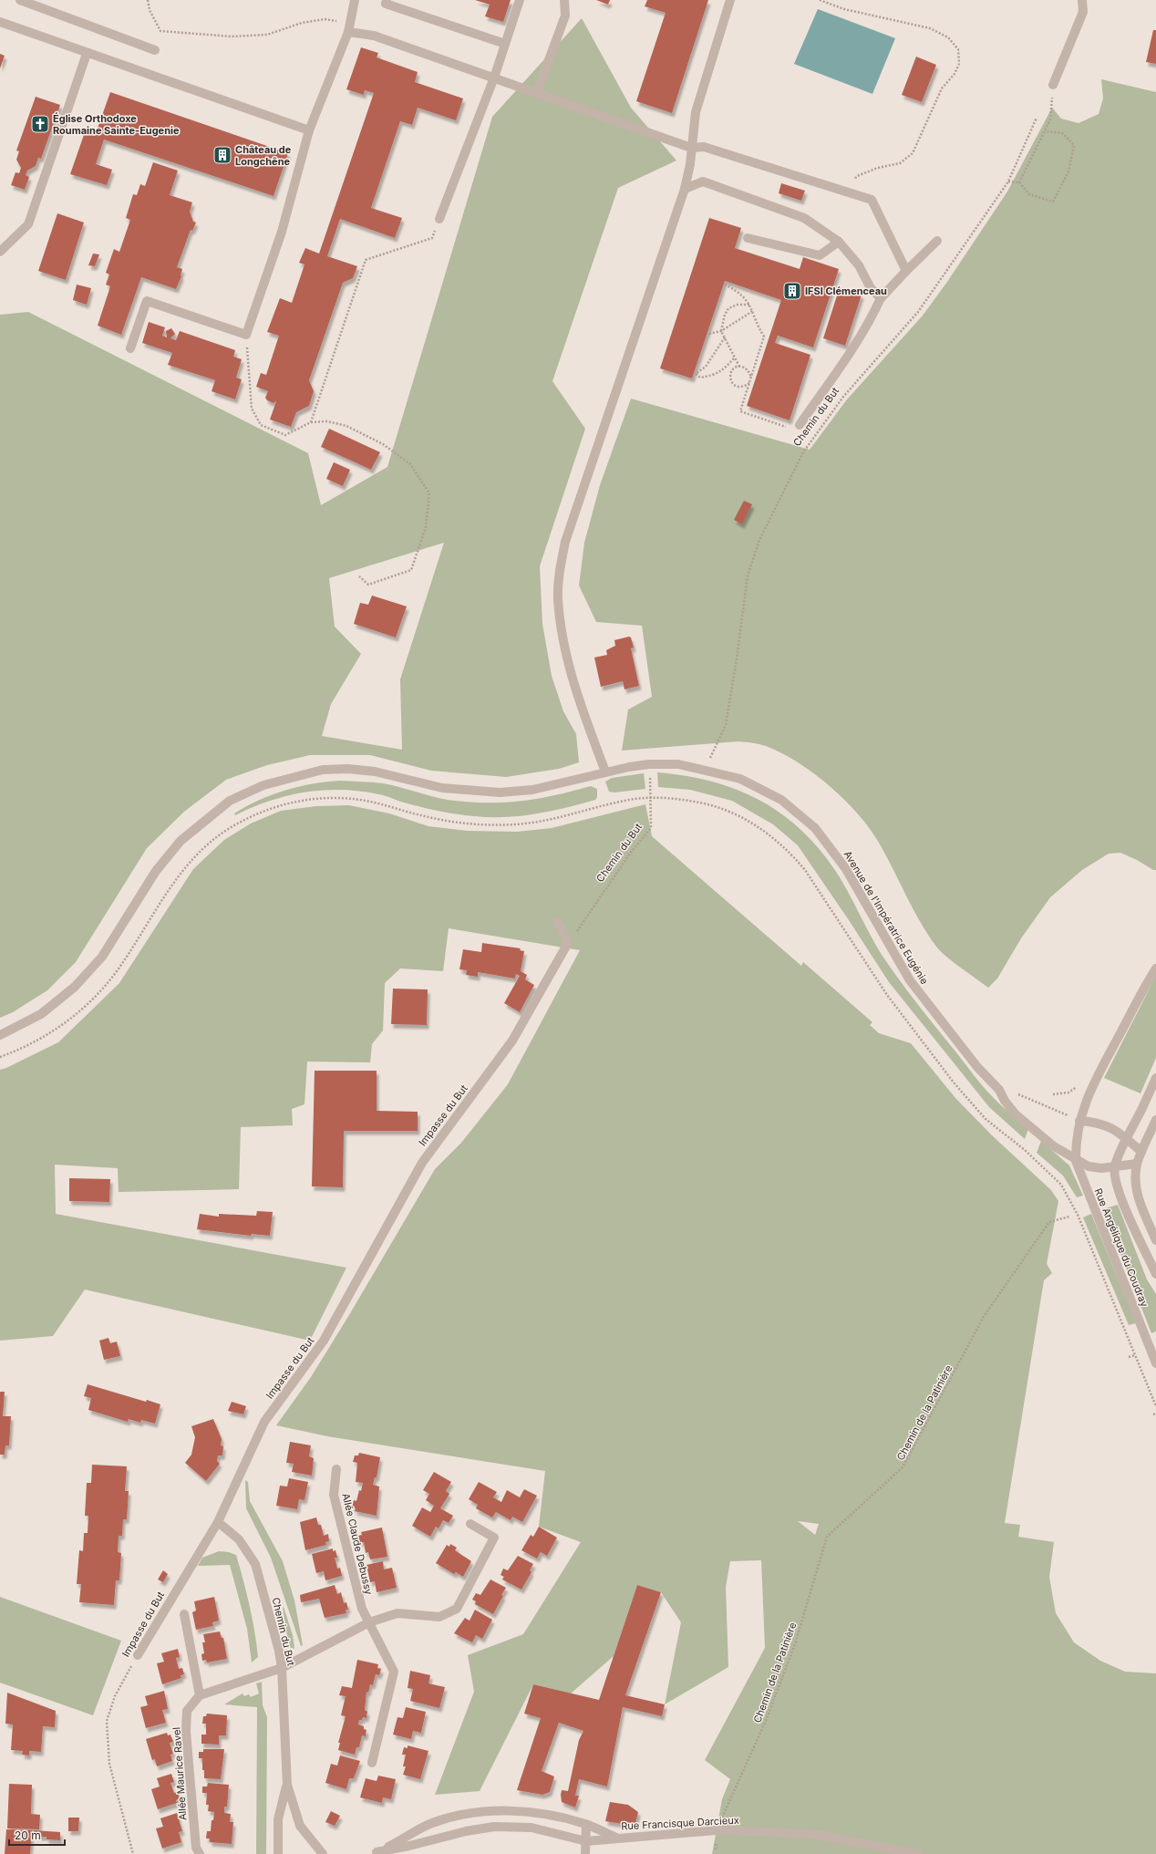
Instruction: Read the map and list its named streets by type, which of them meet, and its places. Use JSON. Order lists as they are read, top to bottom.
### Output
{
  "streets": {
    "street": [
      "Chemin du But",
      "Avenue de l'Impératrice Eugénie",
      "Impasse du But",
      "Rue Angélique du Coudray",
      "Allée Claude Debussy",
      "Allée Maurice Ravel",
      "Rue Francisque Darcieux"
    ],
    "path": ["Chemin de la Patinière"]
  },
  "crossings": [
    ["Chemin du But", "Avenue de l'Impératrice Eugénie"],
    ["Chemin du But", "Impasse du But"],
    ["Avenue de l'Impératrice Eugénie", "Rue Angélique du Coudray"]
  ],
  "places": {
    "church": ["Église Orthodoxe Roumaine Sainte-Eugenie"],
    "building": ["Château de Longchêne", "IFSI Clémenceau"]
  },
  "scale_bar": "20 m"
}
